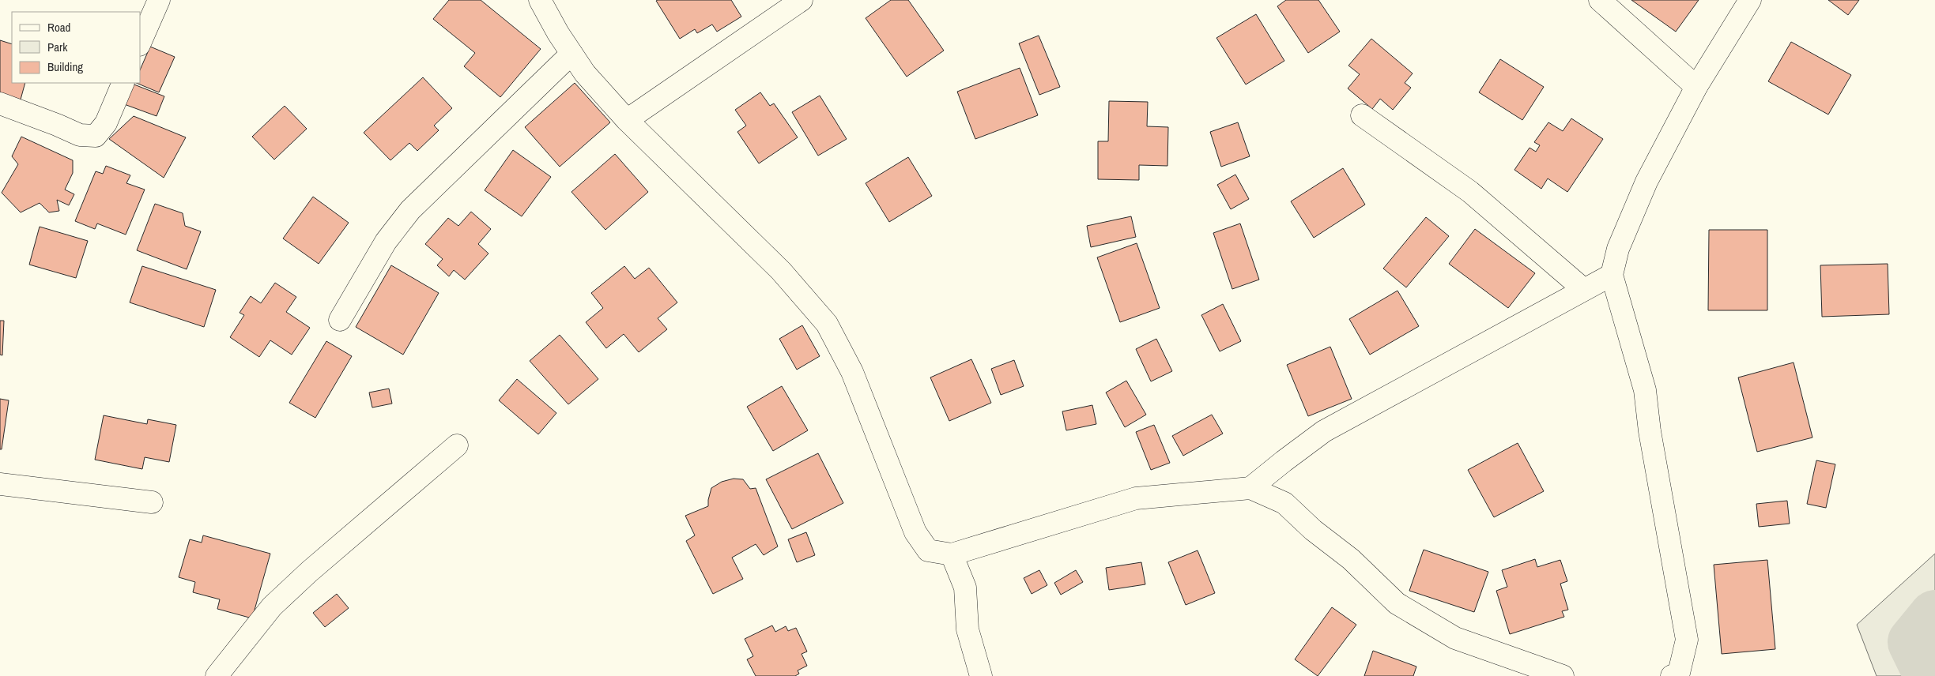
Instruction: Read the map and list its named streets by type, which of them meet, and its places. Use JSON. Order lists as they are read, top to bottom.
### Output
{
  "legend": ["Road", "Park", "Building"]
}
